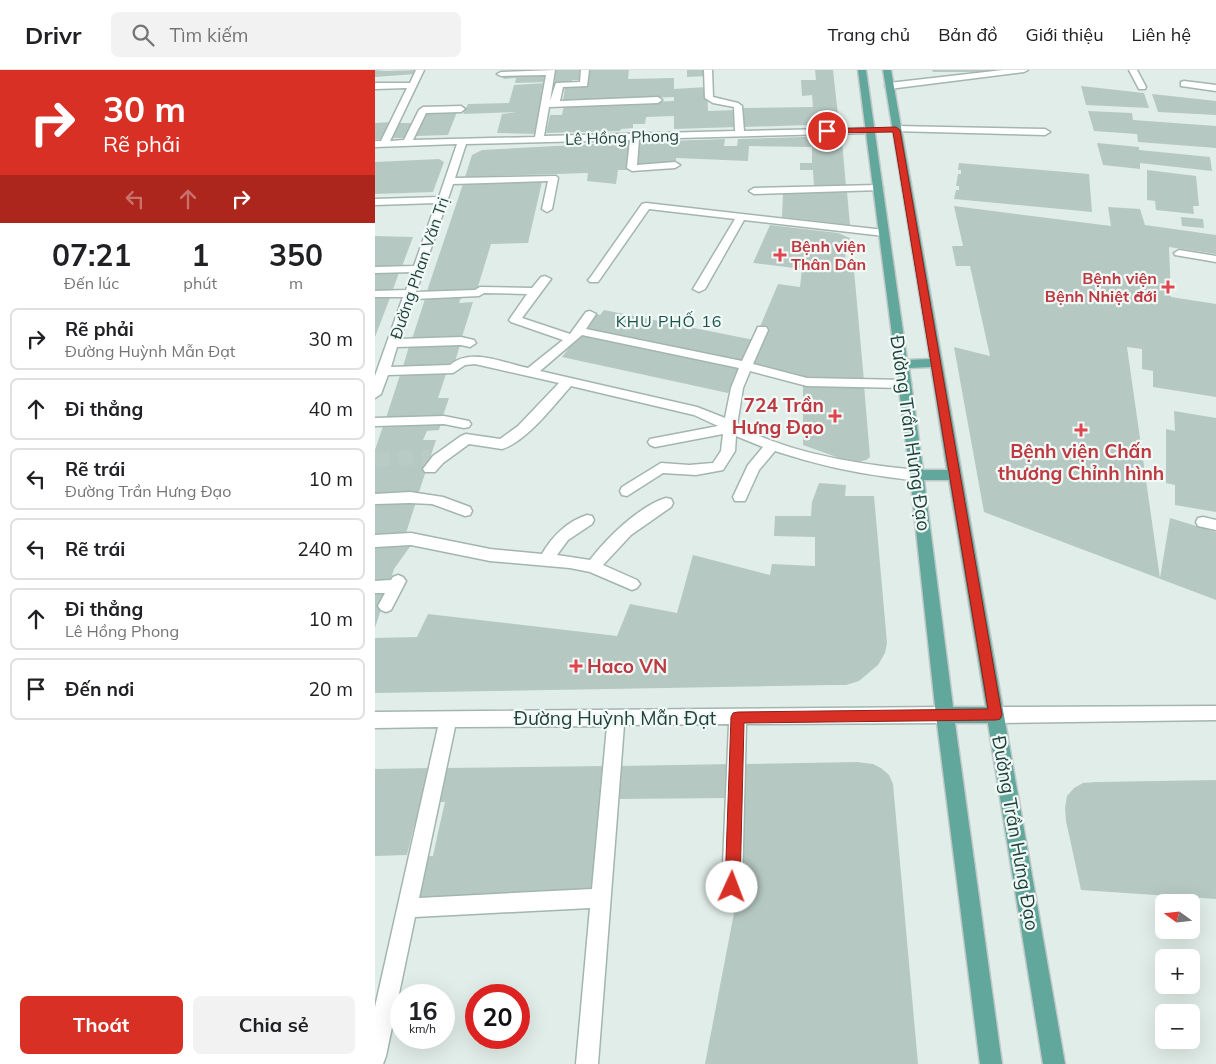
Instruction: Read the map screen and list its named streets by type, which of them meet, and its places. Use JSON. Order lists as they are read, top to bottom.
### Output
{
  "streets": {
    "main road": ["Đường Trần Hưng Đạo"],
    "street": ["Lê Hồng Phong", "Đường Phan Văn Trị", "Đường Huỳnh Mẫn Đạt"]
  },
  "crossings": [
    ["Lê Hồng Phong", "Đường Phan Văn Trị"],
    ["Lê Hồng Phong", "Đường Trần Hưng Đạo"],
    ["Đường Trần Hưng Đạo", "Đường Huỳnh Mẫn Đạt"]
  ],
  "districts": ["KHU PHỐ 16"],
  "places": {
    "health": [
      "Bệnh viện Thân Dân",
      "Bệnh viện Bệnh Nhiệt đới",
      "724 Trần Hưng Đạo",
      "Bệnh viện Chấn thương Chỉnh hình",
      "Haco VN"
    ]
  },
  "north": "left",
  "page": {
    "header": "Drivr",
    "search": "Tìm kiếm",
    "nav": [
      "Trang chủ",
      "Bản đồ",
      "Giới thiệu",
      "Liên hệ"
    ],
    "turn": ["30 m", "Rẽ phải"],
    "eta": [
      "07:21",
      "Đến lúc",
      "1",
      "phút",
      "350",
      "m"
    ],
    "list": [
      {
        "name": "Rẽ phải",
        "note": "Đường Huỳnh Mẫn Đạt",
        "value": "30 m"
      },
      {
        "name": "Đi thẳng",
        "value": "40 m"
      },
      {
        "name": "Rẽ trái",
        "note": "Đường Trần Hưng Đạo",
        "value": "10 m"
      },
      {
        "name": "Rẽ trái",
        "value": "240 m"
      },
      {
        "name": "Đi thẳng",
        "note": "Lê Hồng Phong",
        "value": "10 m"
      },
      {
        "name": "Đến nơi",
        "value": "20 m"
      }
    ],
    "map_buttons": ["+", "−"],
    "speed": "16 km/h",
    "limit": "20",
    "buttons": ["Thoát", "Chia sẻ"]
  }
}
